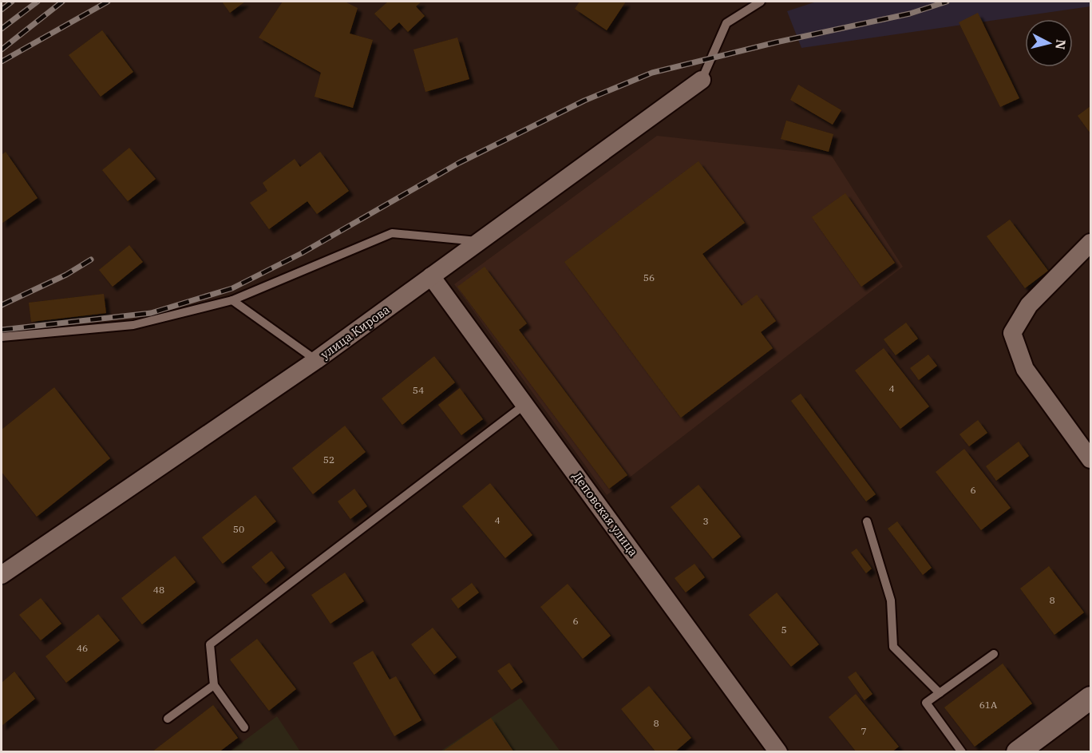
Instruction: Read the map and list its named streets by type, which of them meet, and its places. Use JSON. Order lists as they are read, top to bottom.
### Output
{
  "streets": {
    "street": ["улица Кирова", "Деповская улица"]
  },
  "crossings": [
    ["улица Кирова", "Деповская улица"]
  ],
  "house_numbers": [
    "56",
    "4",
    "54",
    "52",
    "6",
    "4",
    "3",
    "50",
    "48",
    "8",
    "6",
    "5",
    "46",
    "61А",
    "8",
    "7"
  ],
  "north": "right"
}
